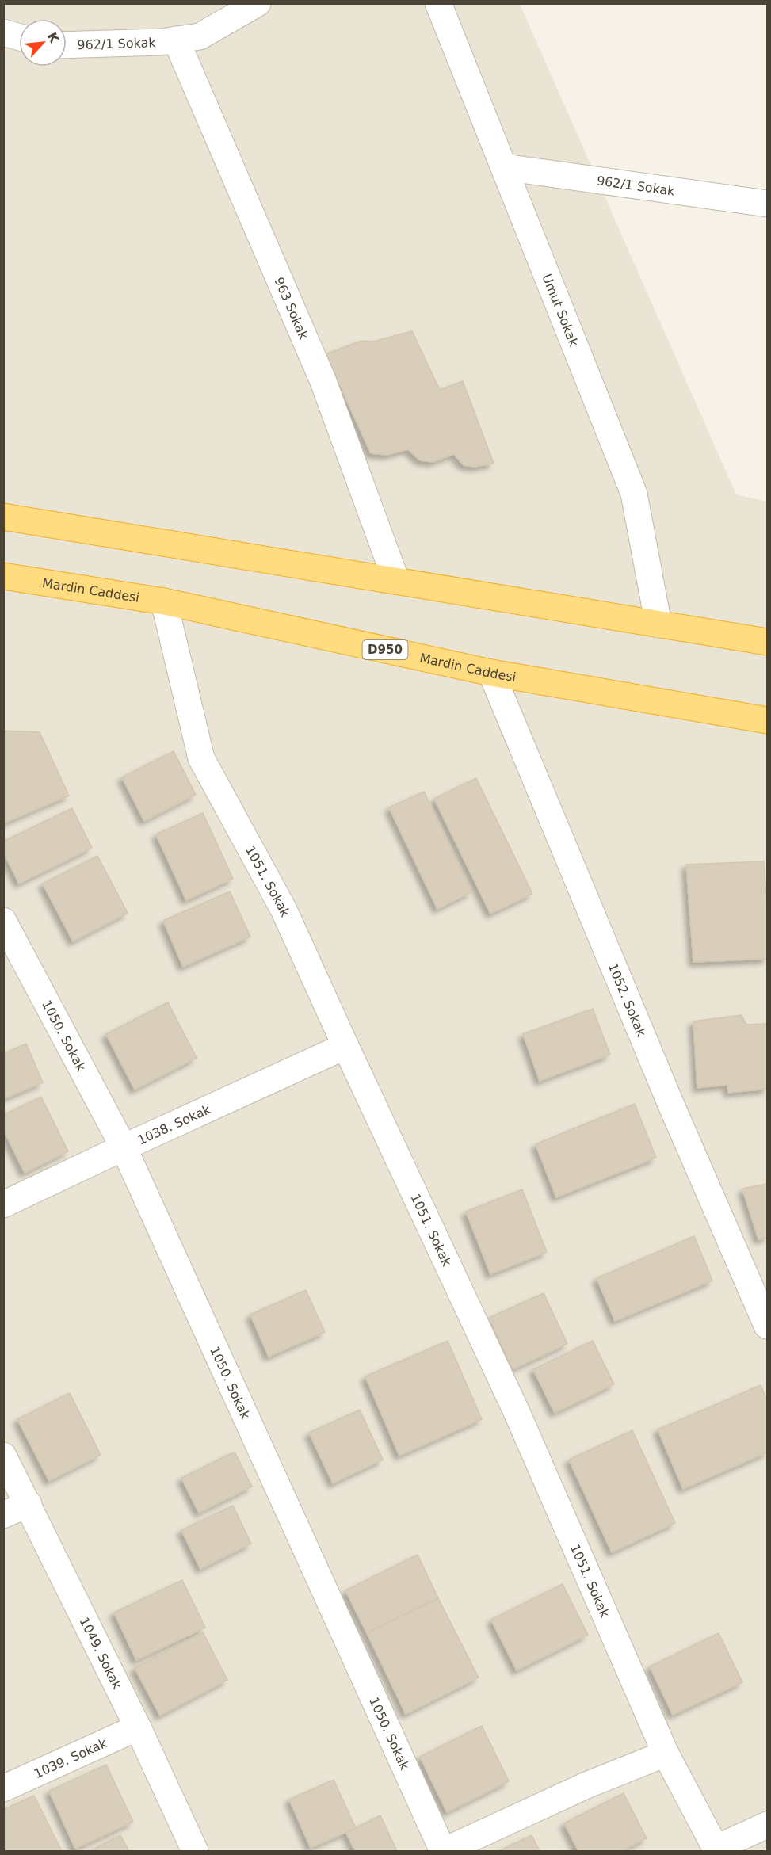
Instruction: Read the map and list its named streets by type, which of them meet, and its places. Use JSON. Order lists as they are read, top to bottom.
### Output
{
  "streets": {
    "highway": ["Mardin Caddesi", "D950"],
    "street": [
      "962/1 Sokak",
      "963 Sokak",
      "Umut Sokak",
      "1051. Sokak",
      "1052. Sokak",
      "1050. Sokak",
      "1038. Sokak",
      "1049. Sokak",
      "1039. Sokak"
    ]
  },
  "crossings": [
    ["962/1 Sokak", "963 Sokak"],
    ["962/1 Sokak", "Umut Sokak"],
    ["Mardin Caddesi", "1051. Sokak"],
    ["Mardin Caddesi", "1052. Sokak"],
    ["1051. Sokak", "1038. Sokak"],
    ["1050. Sokak", "1038. Sokak"],
    ["1049. Sokak", "1039. Sokak"]
  ],
  "north": "top right"
}
